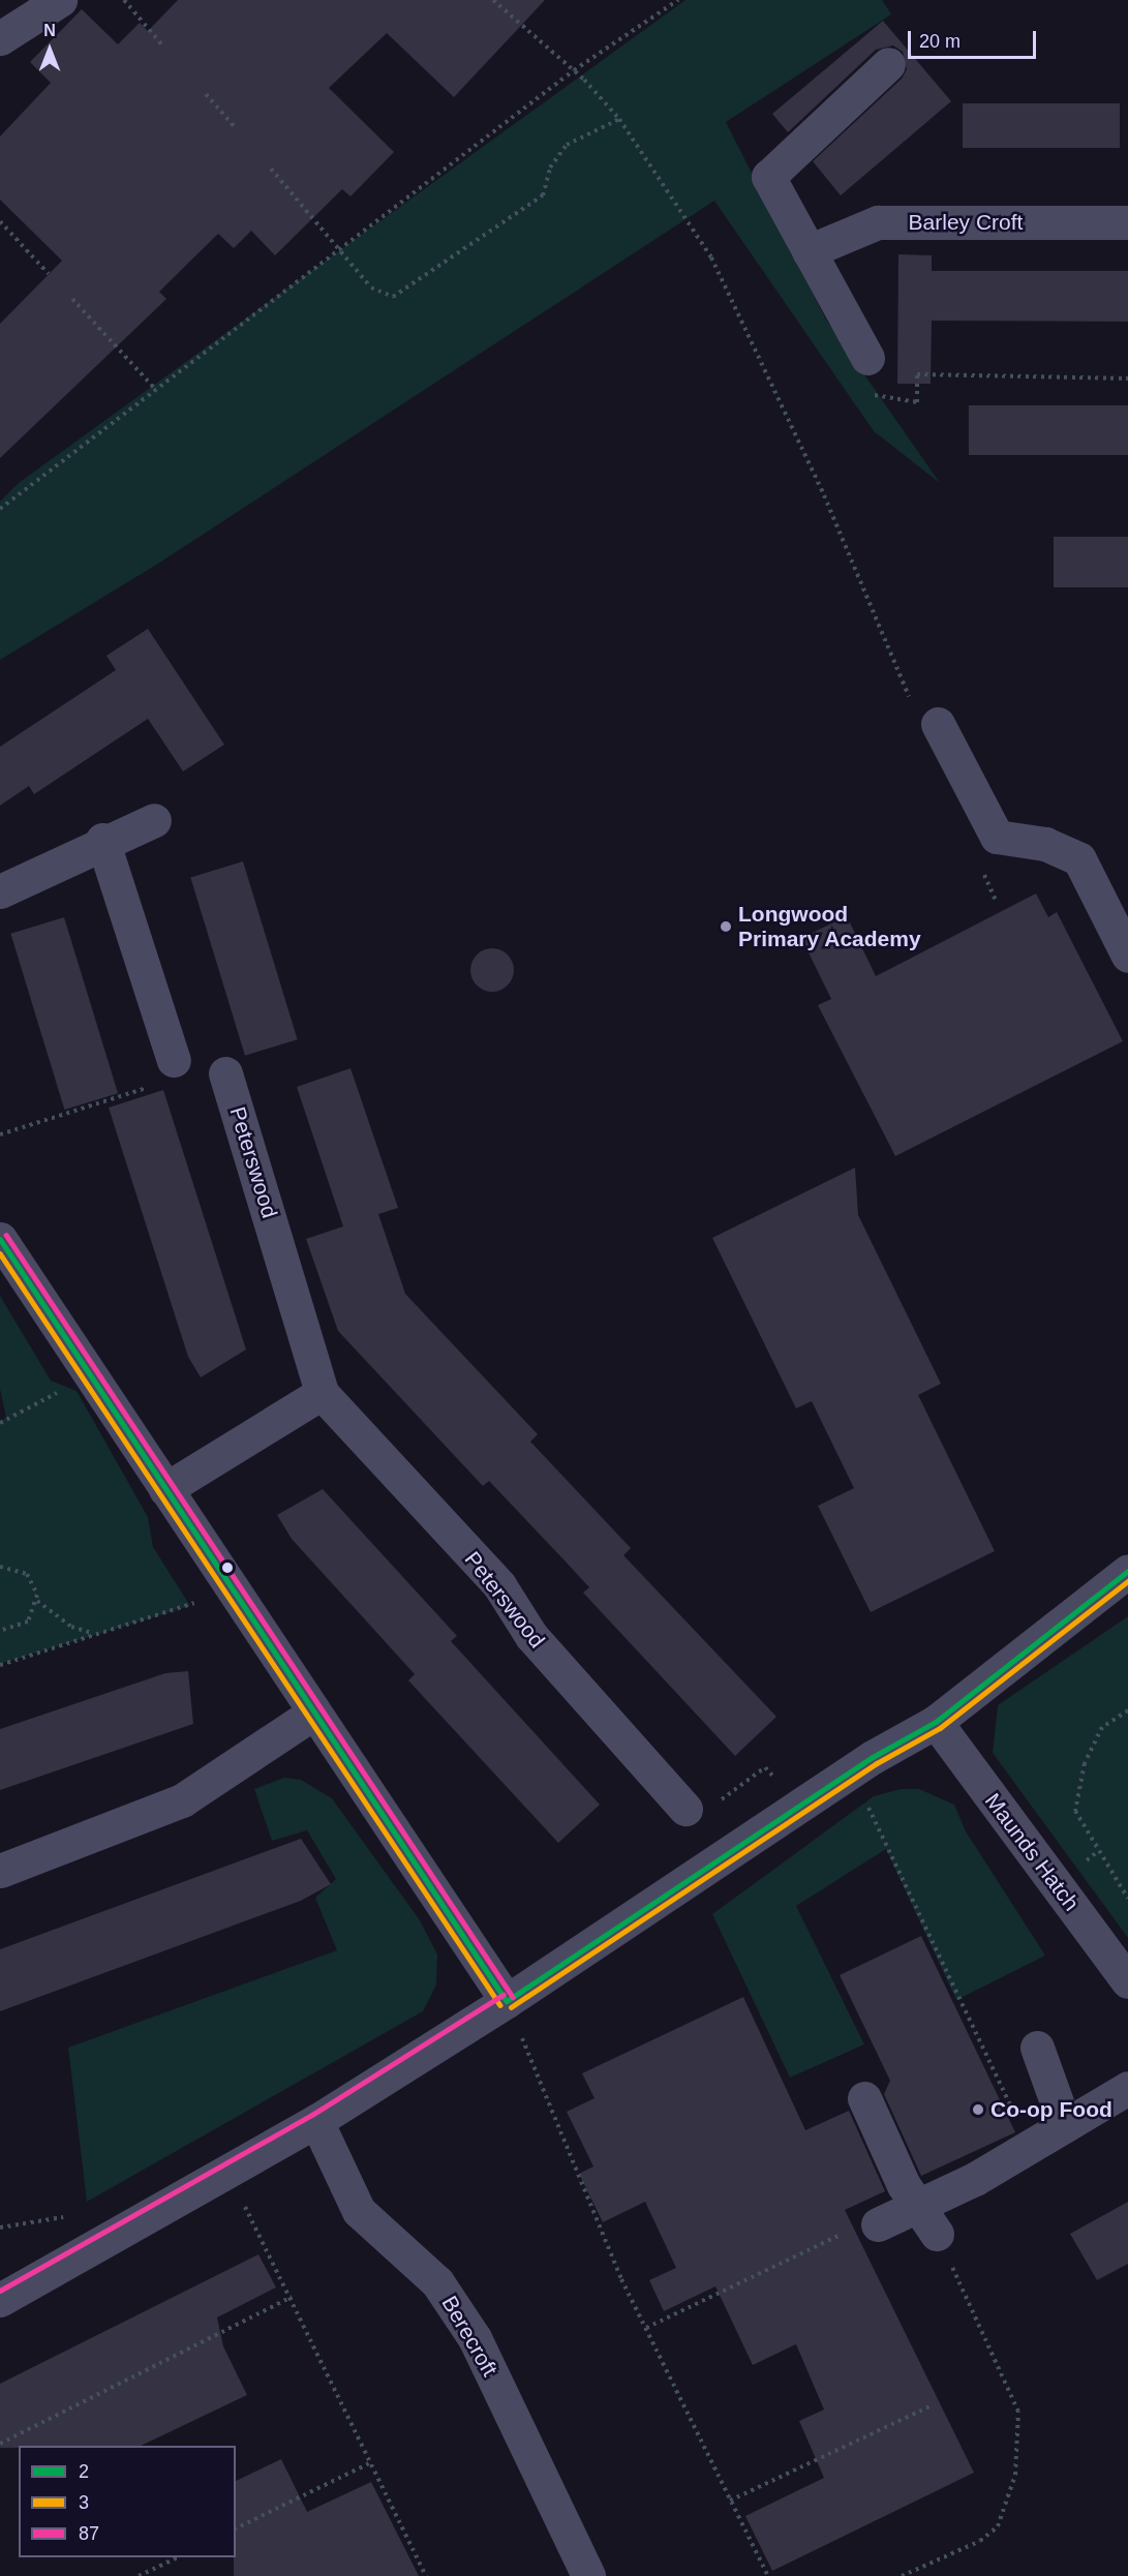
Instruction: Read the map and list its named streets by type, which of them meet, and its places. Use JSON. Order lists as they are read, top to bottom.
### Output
{
  "streets": {
    "street": [
      "Barley Croft",
      "Peterswood",
      "Maunds Hatch",
      "Berecroft"
    ]
  },
  "places": ["Longwood Primary Academy", "Co-op Food"],
  "lines": ["transit line 87", "transit line 2", "transit line 3"],
  "legend": ["2", "3", "87"],
  "scale_bar": "20 m",
  "north": "top"
}
